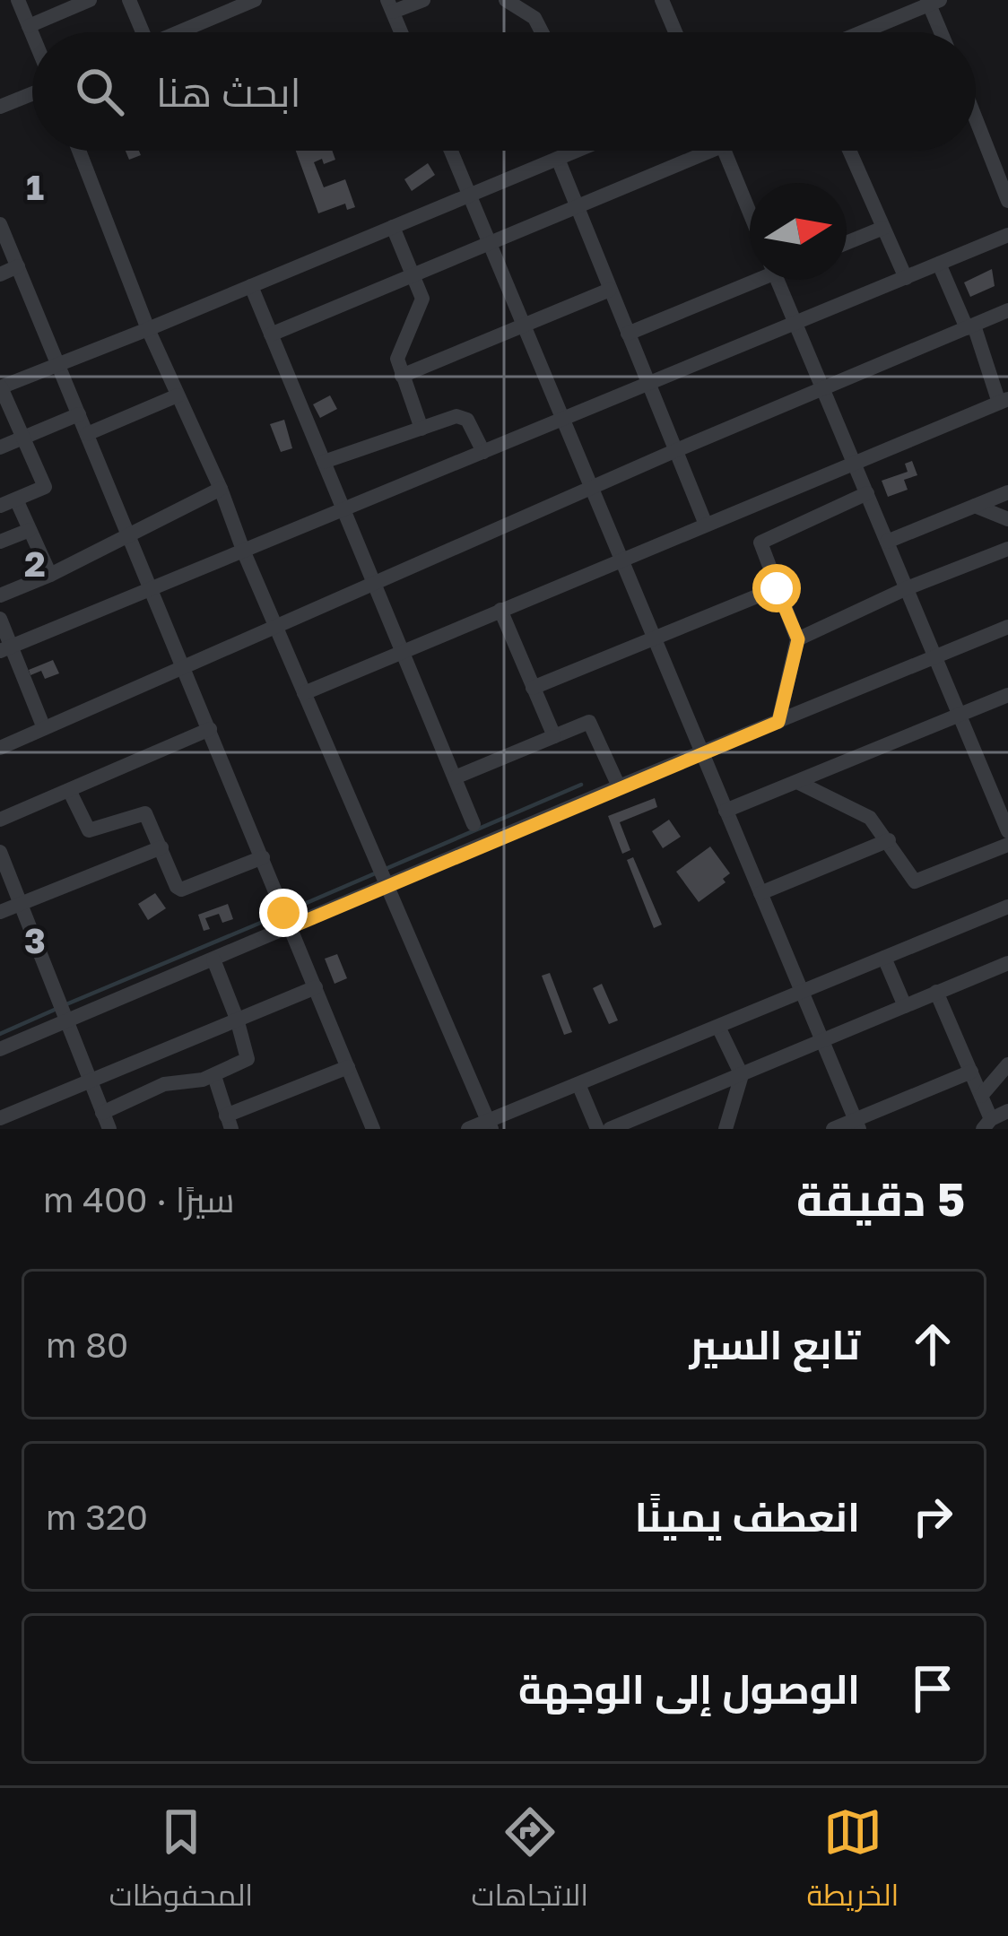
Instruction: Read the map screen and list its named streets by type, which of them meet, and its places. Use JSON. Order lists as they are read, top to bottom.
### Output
{
  "north": "right",
  "page": {
    "search": "ابحث هنا",
    "heading": ["5 دقيقة", "سيرًا · 400 m"],
    "list": [
      ["تابع السير", "80 m"],
      ["انعطف يمينًا", "320 m"],
      "الوصول إلى الوجهة"
    ],
    "nav": ["الخريطة", "الاتجاهات", "المحفوظات"]
  },
  "grid": {
    "rows": ["1", "2", "3"]
  }
}
